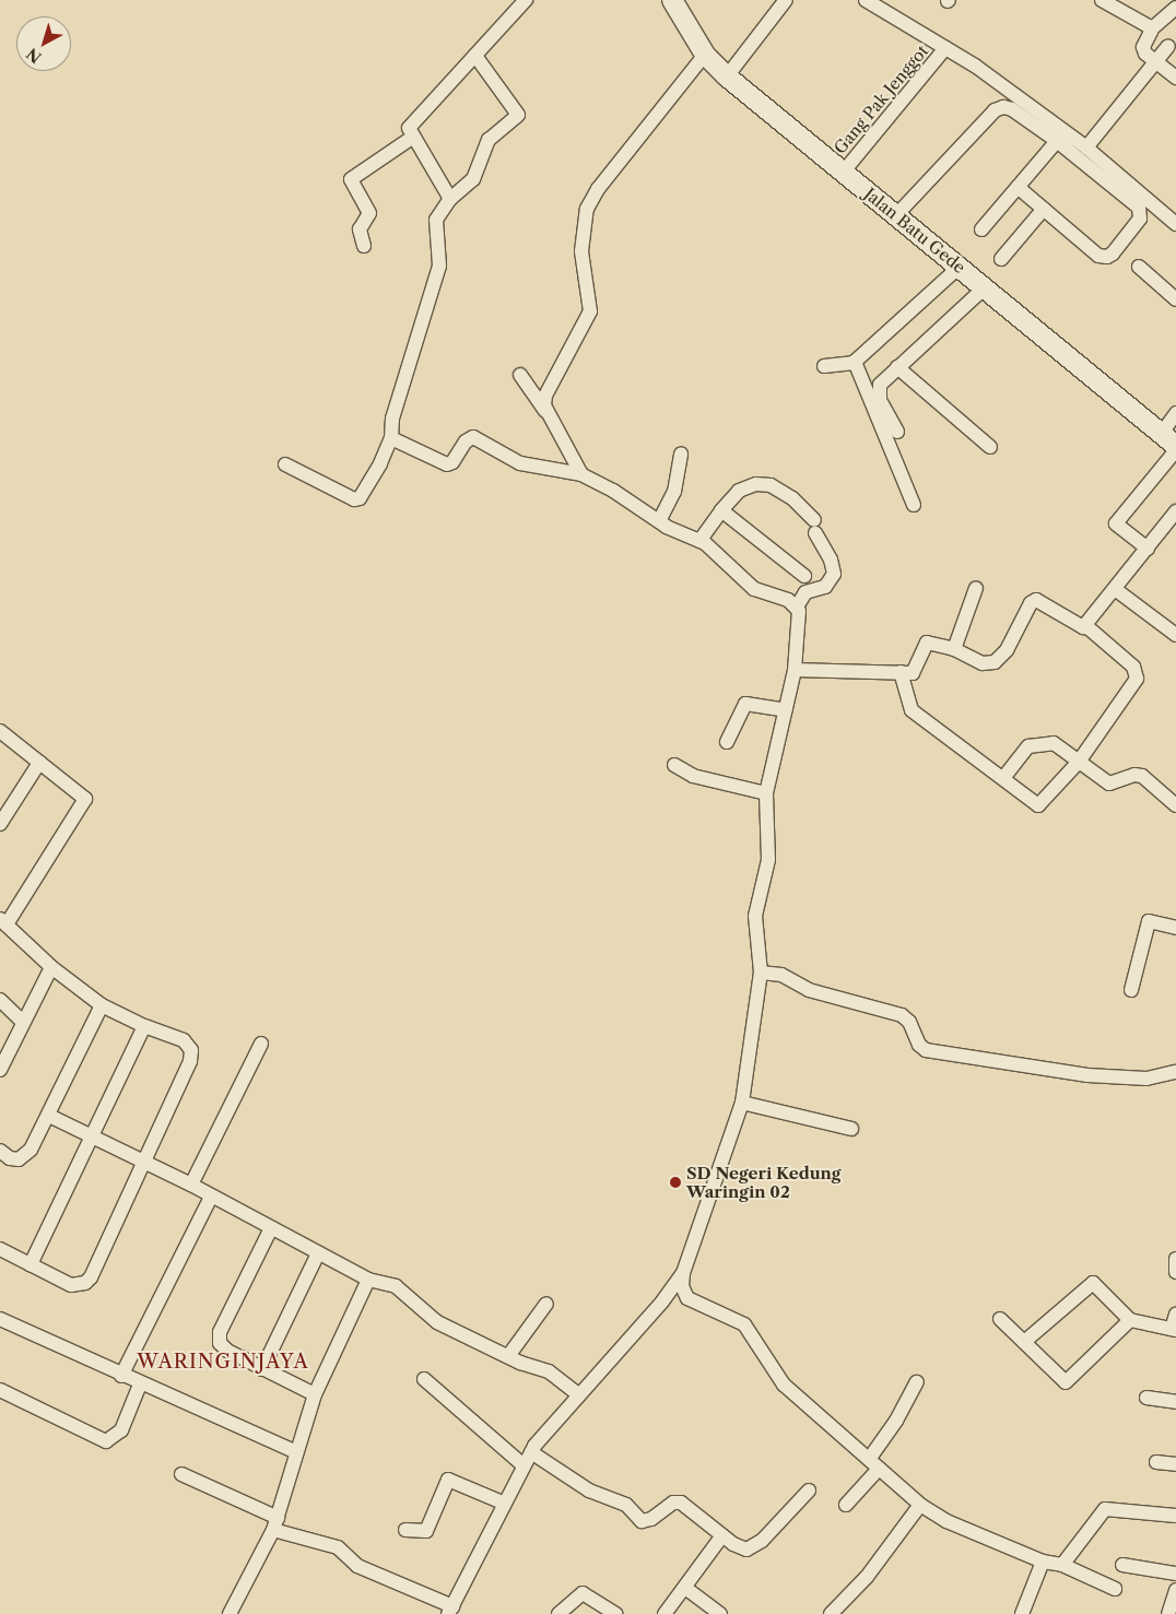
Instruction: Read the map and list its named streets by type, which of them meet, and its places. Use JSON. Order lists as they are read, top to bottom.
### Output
{
  "streets": {
    "street": ["Gang Pak Jenggot", "Jalan Batu Gede"]
  },
  "crossings": [
    ["Gang Pak Jenggot", "Jalan Batu Gede"]
  ],
  "districts": ["WARINGINJAYA"],
  "places": ["SD Negeri Kedung Waringin 02"],
  "north": "bottom left"
}
